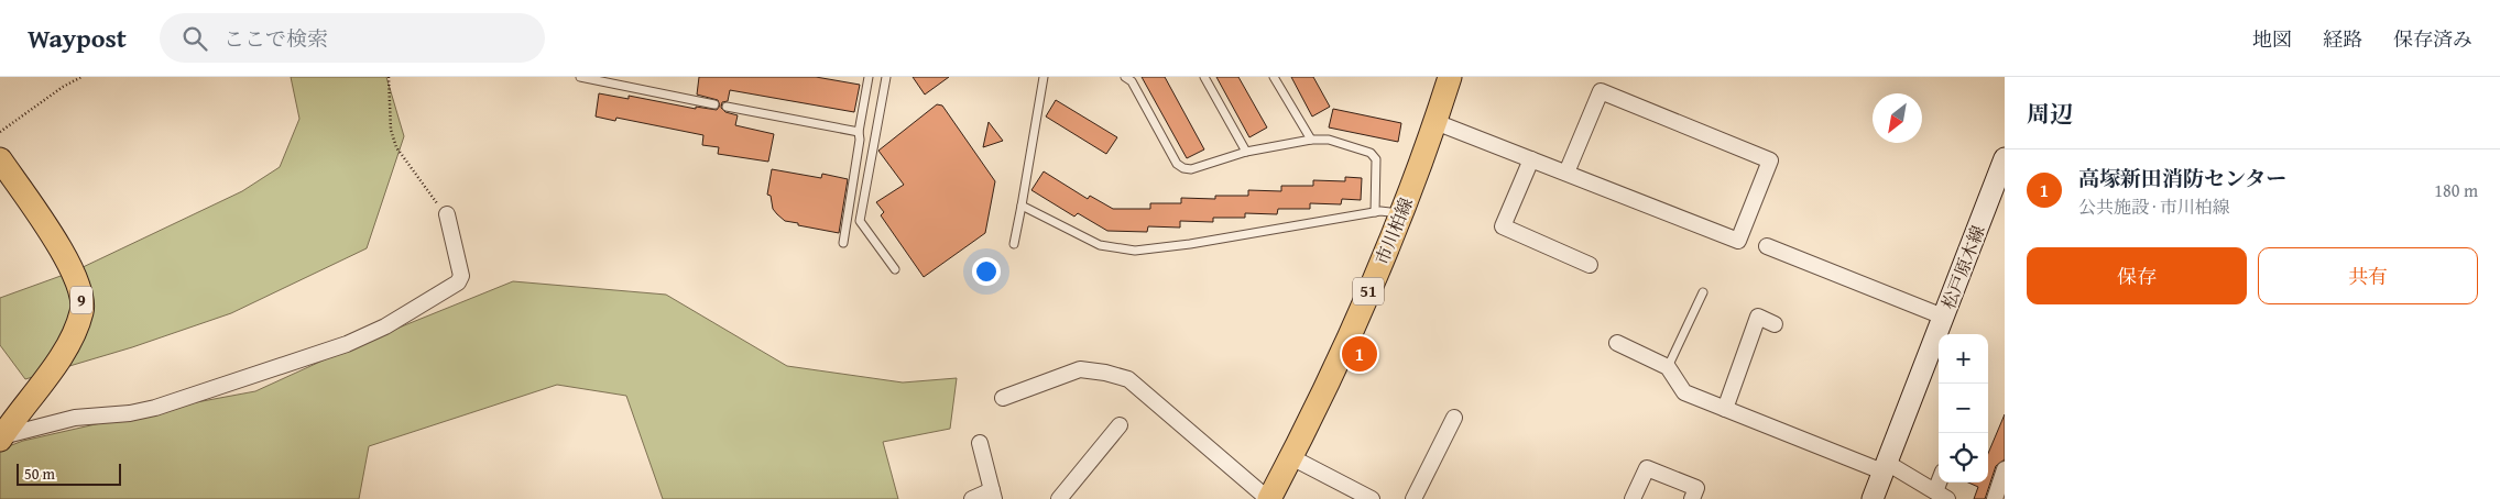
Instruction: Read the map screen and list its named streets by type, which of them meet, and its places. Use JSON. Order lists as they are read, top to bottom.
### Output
{
  "streets": {
    "main road": [
      "市川柏線",
      "松戸原木線",
      "51",
      "9"
    ]
  },
  "scale_bar": "50 m",
  "north": "bottom left",
  "page": {
    "header": "Waypost",
    "search": "ここで検索",
    "nav": ["地図", "経路", "保存済み"],
    "heading": "周辺",
    "list": [
      {
        "mark": "1",
        "name": "高塚新田消防センター",
        "note": "公共施設 · 市川柏線",
        "value": "180 m"
      }
    ],
    "buttons": ["保存", "共有"],
    "map_buttons": ["+", "−"],
    "pins": "1",
    "scale": "50 m"
  }
}
